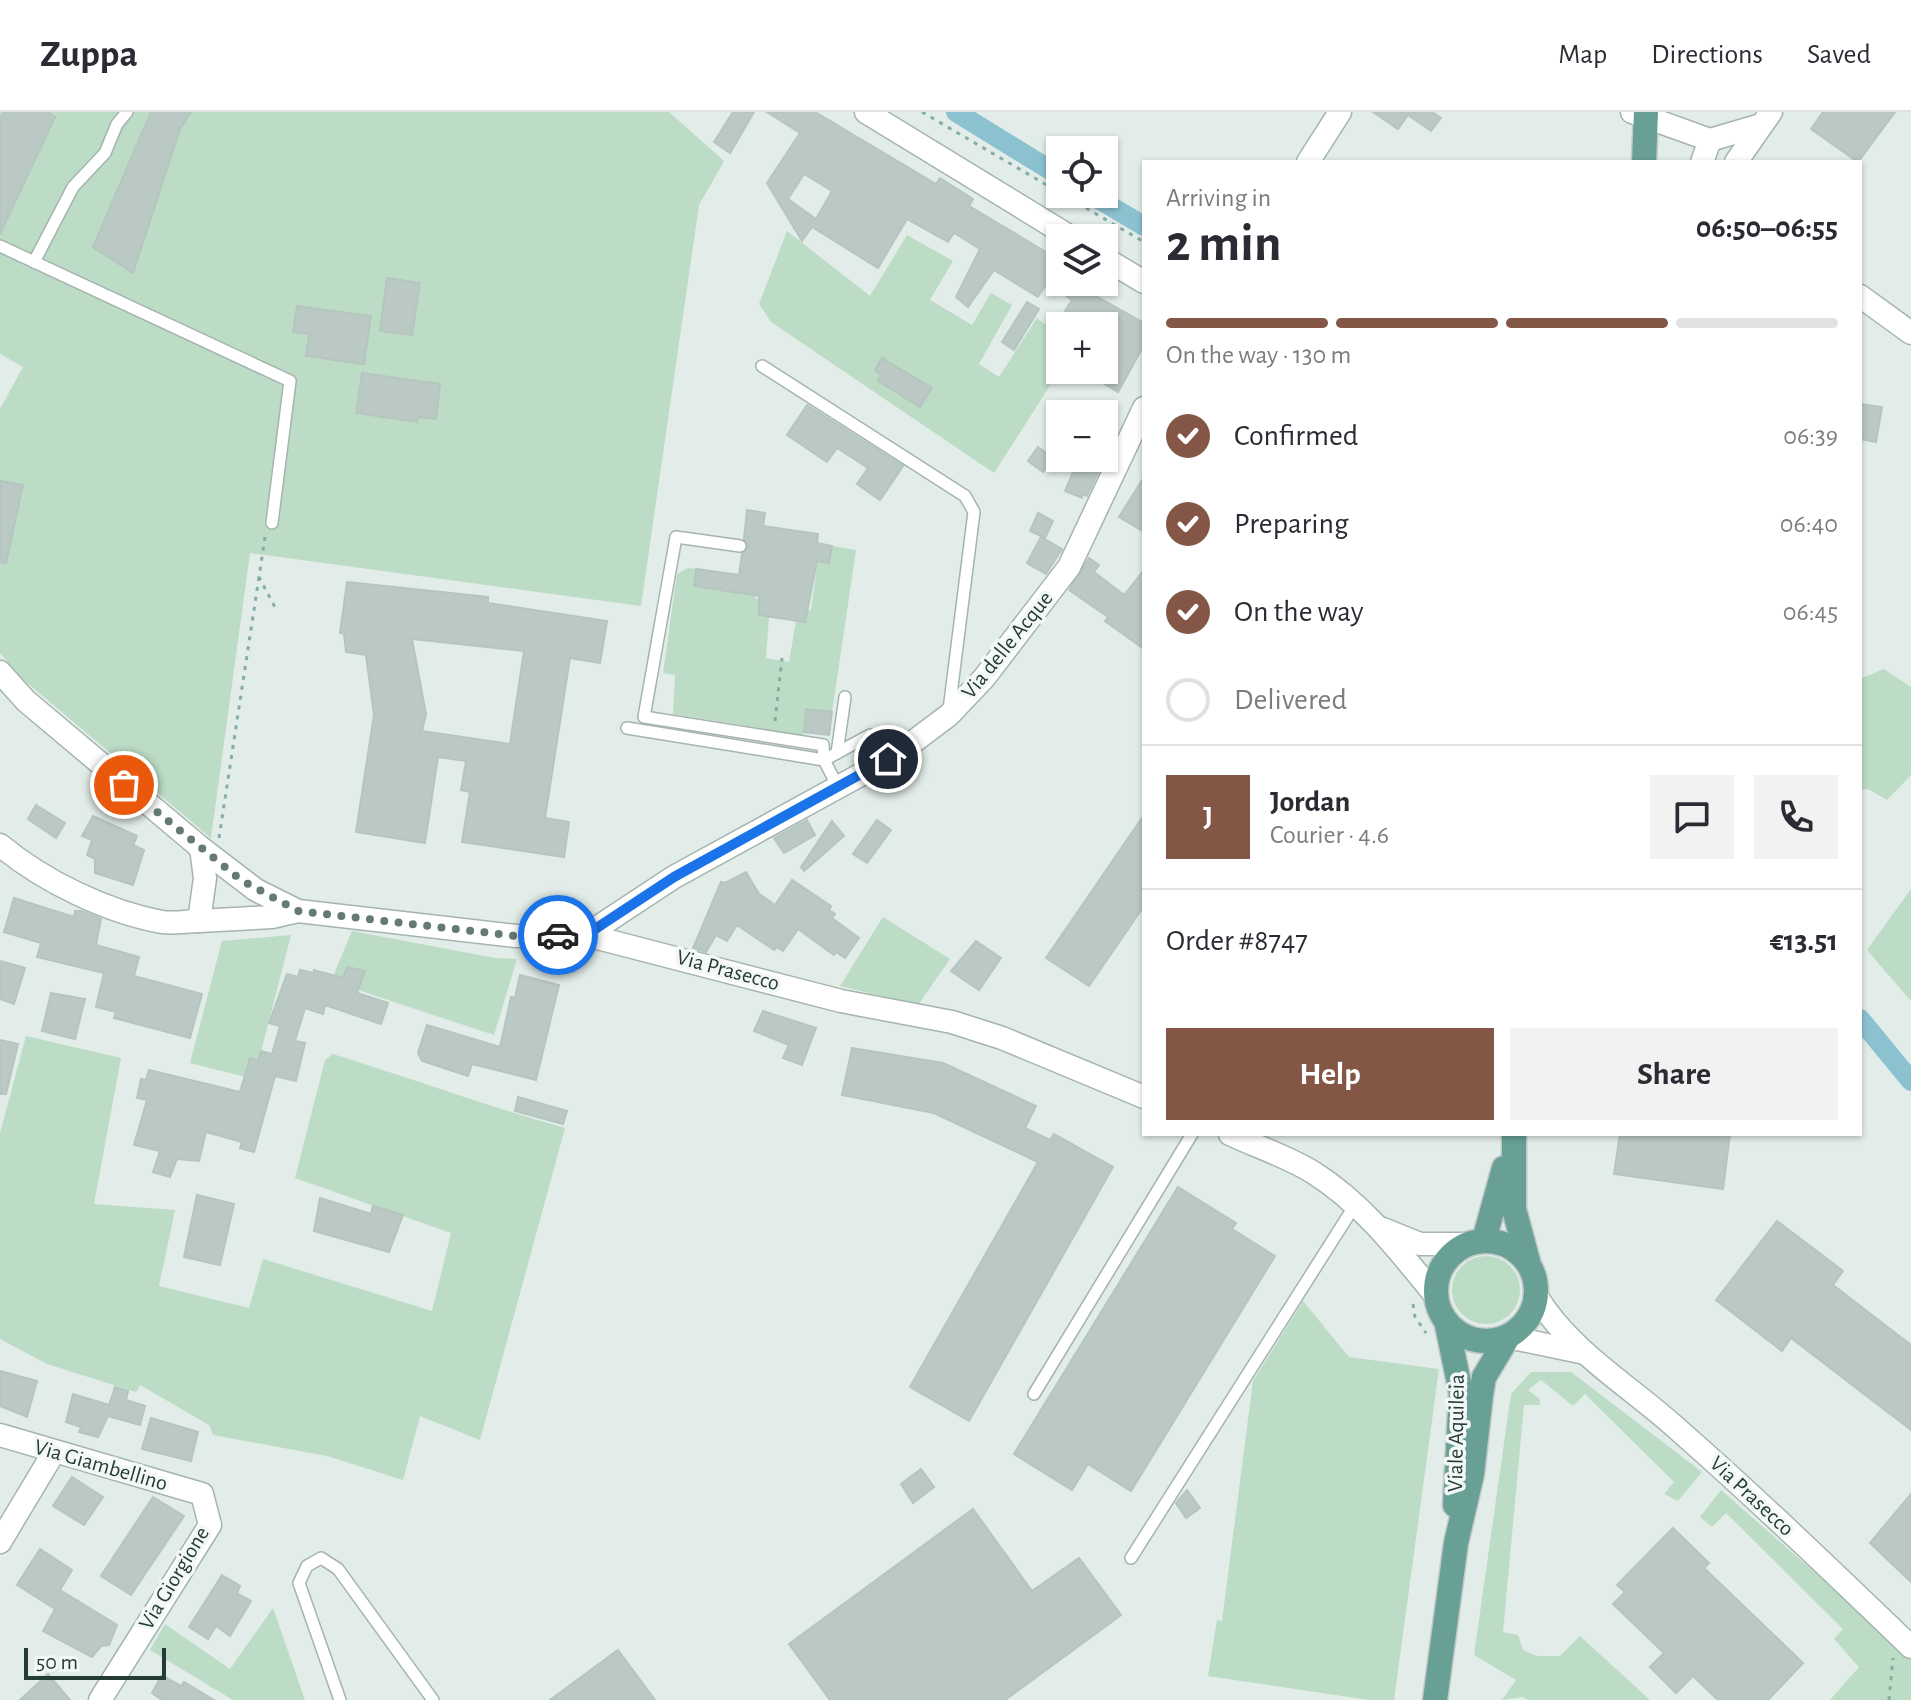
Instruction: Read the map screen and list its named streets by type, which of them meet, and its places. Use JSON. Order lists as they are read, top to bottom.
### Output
{
  "streets": {
    "main road": ["Viale Aquileia"],
    "street": [
      "Via delle Acque",
      "Via Prasecco",
      "Via Giambellino",
      "Via Giorgione"
    ]
  },
  "crossings": [
    ["Via delle Acque", "Via Prasecco"],
    ["Via Prasecco", "Viale Aquileia"],
    ["Via Giambellino", "Via Giorgione"]
  ],
  "scale_bar": "50 m",
  "page": {
    "header": "Zuppa",
    "nav": ["Map", "Directions", "Saved"],
    "map_buttons": ["+", "−"],
    "heading": ["2 min", "Arriving in", "06:50–06:55"],
    "panel": [
      "Jordan",
      "Courier · 4.6",
      "Order #8747",
      "€13.51"
    ],
    "bar": "On the way · 130 m",
    "list": [
      ["Confirmed", "06:39"],
      ["Preparing", "06:40"],
      ["On the way", "06:45"],
      "Delivered"
    ],
    "round": "J",
    "buttons": ["Help", "Share"],
    "scale": "50 m"
  }
}
